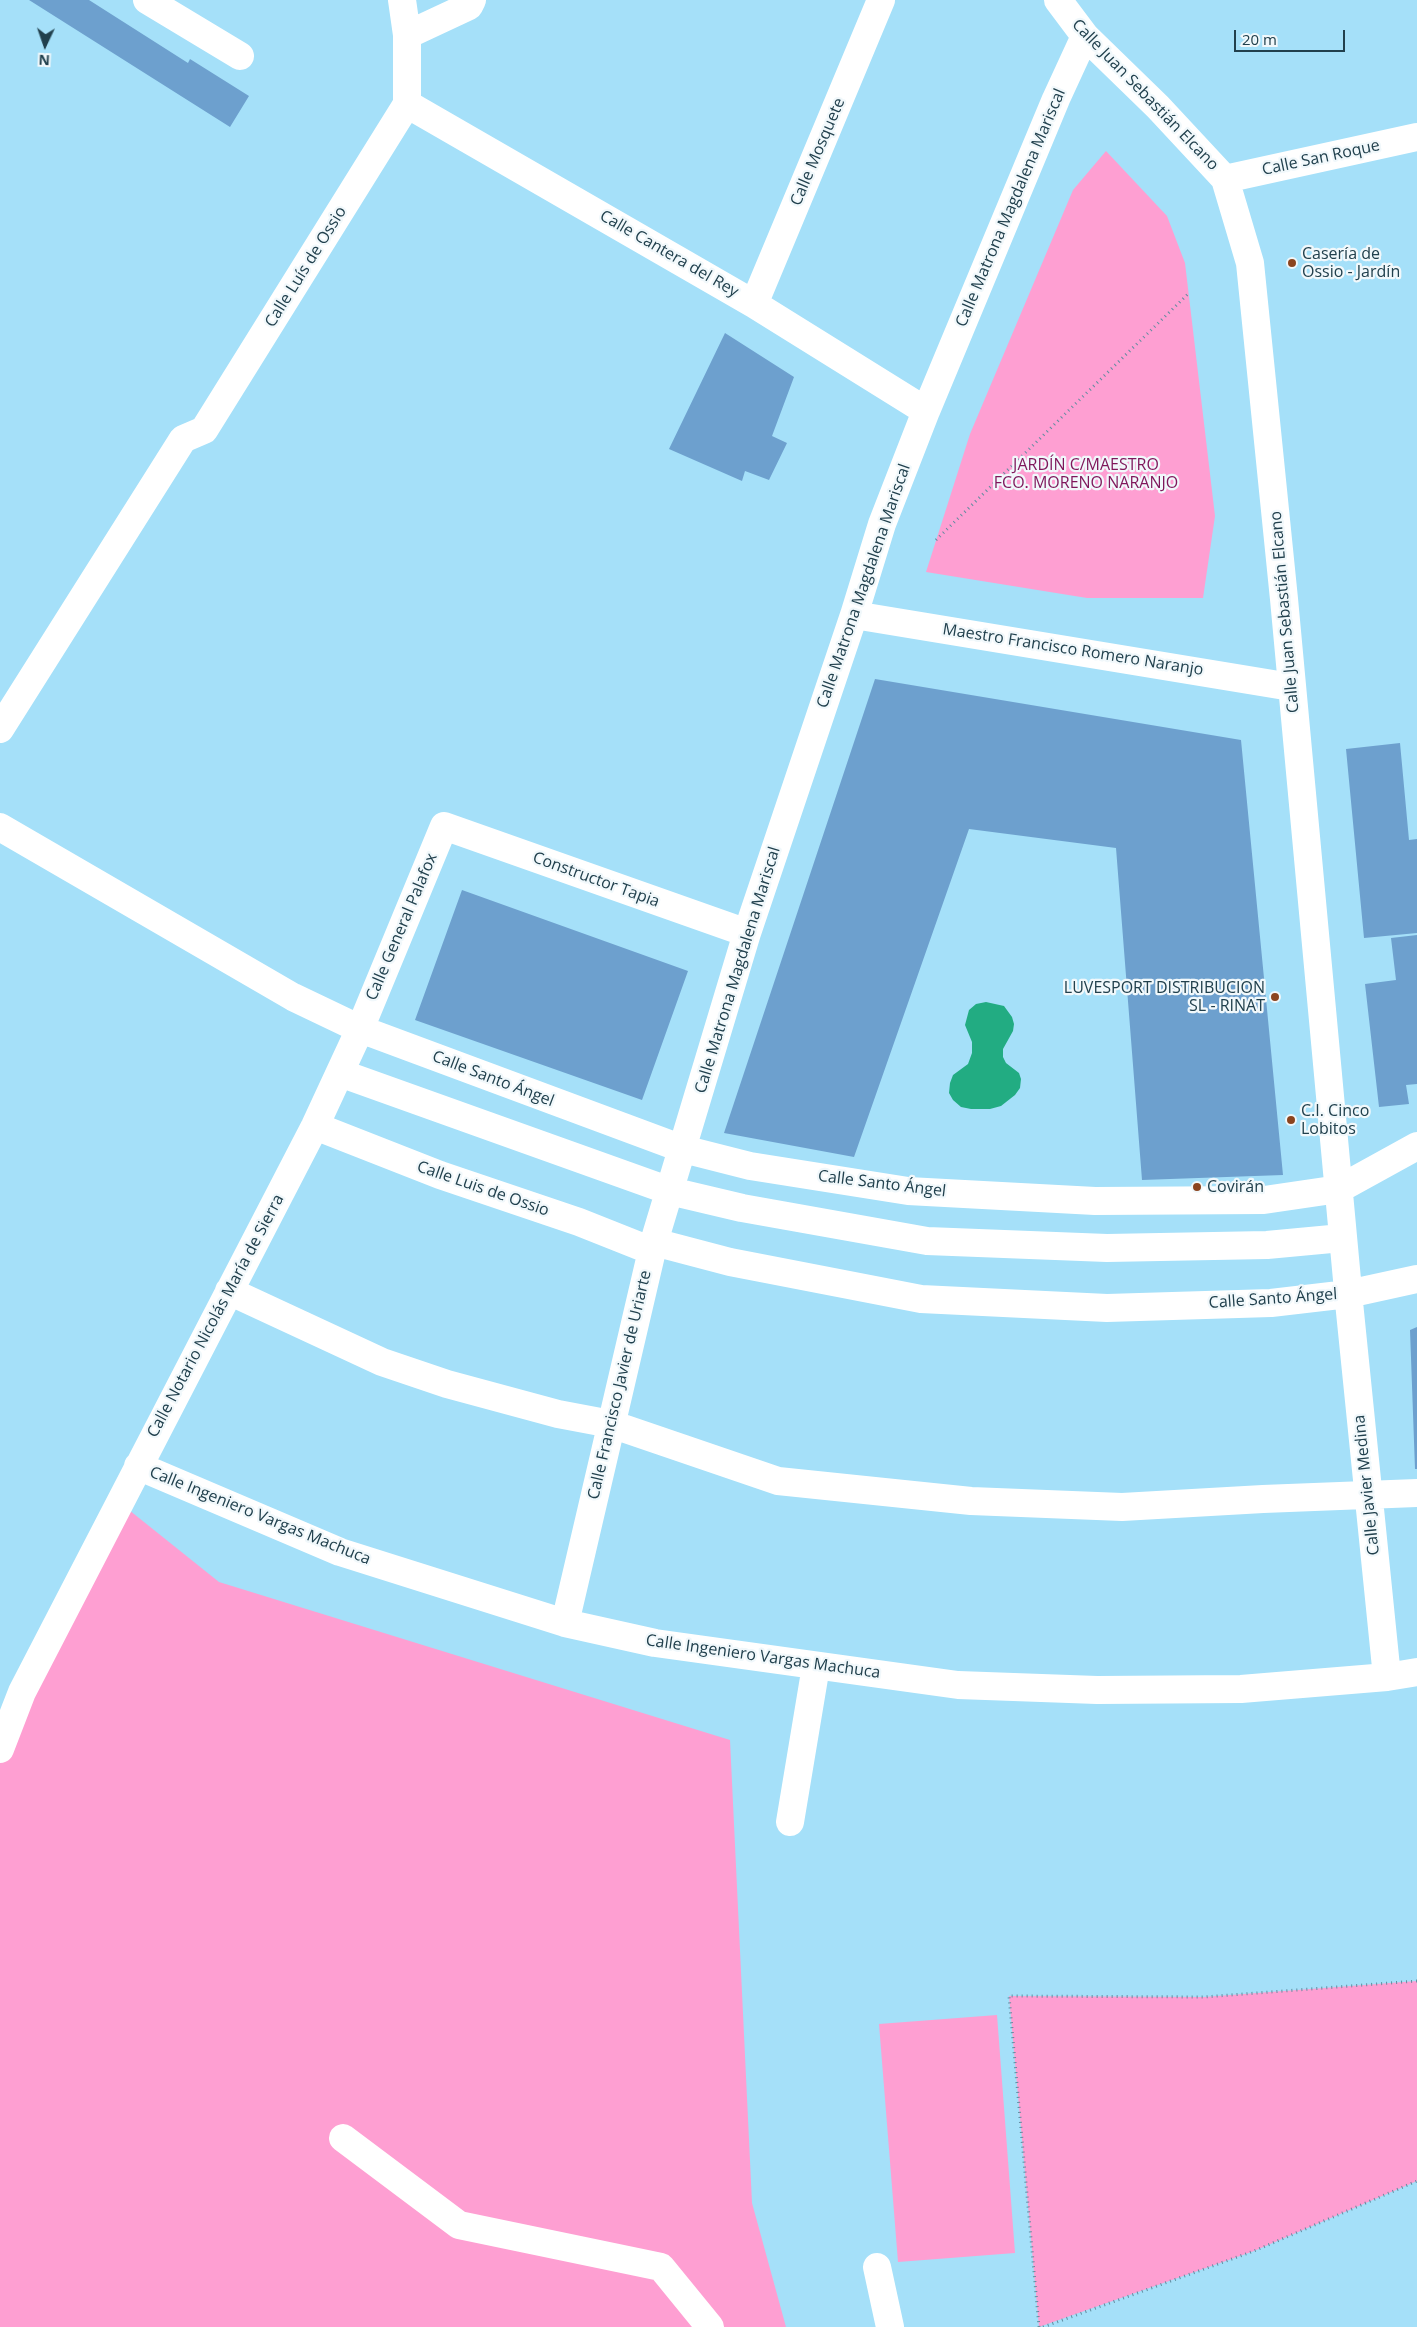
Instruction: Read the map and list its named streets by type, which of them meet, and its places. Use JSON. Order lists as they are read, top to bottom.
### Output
{
  "streets": {
    "street": [
      "Calle Juan Sebastián Elcano",
      "Calle Mosquete",
      "Calle San Roque",
      "Calle Matrona Magdalena Mariscal",
      "Calle Cantera del Rey",
      "Calle Luís de Ossio",
      "Maestro Francisco Romero Naranjo",
      "Constructor Tapia",
      "Calle General Palafox",
      "Calle Santo Ángel",
      "Calle Luis de Ossio",
      "Calle Notario Nicolás María de Sierra",
      "Calle Francisco Javier de Uriarte",
      "Calle Javier Medina",
      "Calle Ingeniero Vargas Machuca"
    ]
  },
  "crossings": [
    ["Calle Juan Sebastián Elcano", "Calle San Roque"],
    ["Calle Juan Sebastián Elcano", "Calle Matrona Magdalena Mariscal"],
    ["Calle Juan Sebastián Elcano", "Maestro Francisco Romero Naranjo"],
    ["Calle Juan Sebastián Elcano", "Calle Santo Ángel"],
    ["Calle Juan Sebastián Elcano", "Calle Javier Medina"],
    ["Calle Mosquete", "Calle Cantera del Rey"],
    ["Calle Matrona Magdalena Mariscal", "Calle Cantera del Rey"],
    ["Calle Matrona Magdalena Mariscal", "Maestro Francisco Romero Naranjo"],
    ["Calle Matrona Magdalena Mariscal", "Constructor Tapia"],
    ["Calle Matrona Magdalena Mariscal", "Calle Santo Ángel"],
    ["Calle Matrona Magdalena Mariscal", "Calle Francisco Javier de Uriarte"],
    ["Calle Cantera del Rey", "Calle Luís de Ossio"],
    ["Constructor Tapia", "Calle General Palafox"],
    ["Calle General Palafox", "Calle Santo Ángel"],
    ["Calle General Palafox", "Calle Notario Nicolás María de Sierra"],
    ["Calle Santo Ángel", "Calle Luis de Ossio"],
    ["Calle Santo Ángel", "Calle Francisco Javier de Uriarte"],
    ["Calle Santo Ángel", "Calle Javier Medina"],
    ["Calle Luis de Ossio", "Calle Notario Nicolás María de Sierra"],
    ["Calle Luis de Ossio", "Calle Francisco Javier de Uriarte"],
    ["Calle Notario Nicolás María de Sierra", "Calle Ingeniero Vargas Machuca"],
    ["Calle Francisco Javier de Uriarte", "Calle Ingeniero Vargas Machuca"],
    ["Calle Javier Medina", "Calle Ingeniero Vargas Machuca"]
  ],
  "parks": ["JARDÍN C/MAESTRO FCO. MORENO NARANJO"],
  "places": [
    "Casería de Ossio - Jardín",
    "LUVESPORT DISTRIBUCION SL - RINAT",
    "C.I. Cinco Lobitos",
    "Covirán"
  ],
  "scale_bar": "20 m",
  "north": "bottom"
}
